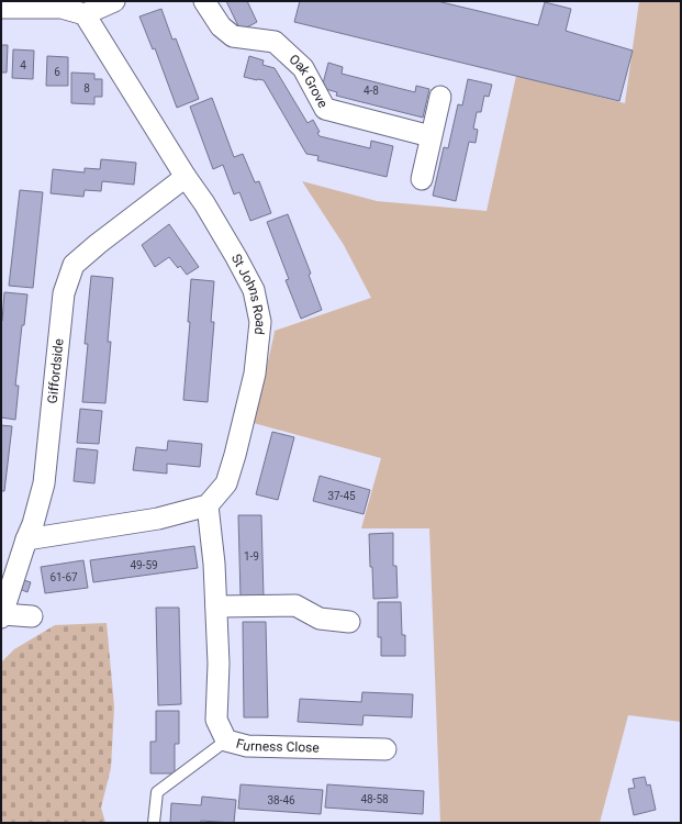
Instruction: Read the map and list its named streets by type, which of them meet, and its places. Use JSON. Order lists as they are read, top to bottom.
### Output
{
  "streets": {
    "street": [
      "Oak Grove",
      "St Johns Road",
      "Giffordside",
      "Furness Close"
    ]
  },
  "crossings": [
    ["St Johns Road", "Giffordside"],
    ["St Johns Road", "Furness Close"]
  ],
  "house_numbers": [
    "4",
    "6",
    "8",
    "4-8",
    "37-45",
    "1-9",
    "49-59",
    "61-67",
    "48-58",
    "38-46"
  ]
}
